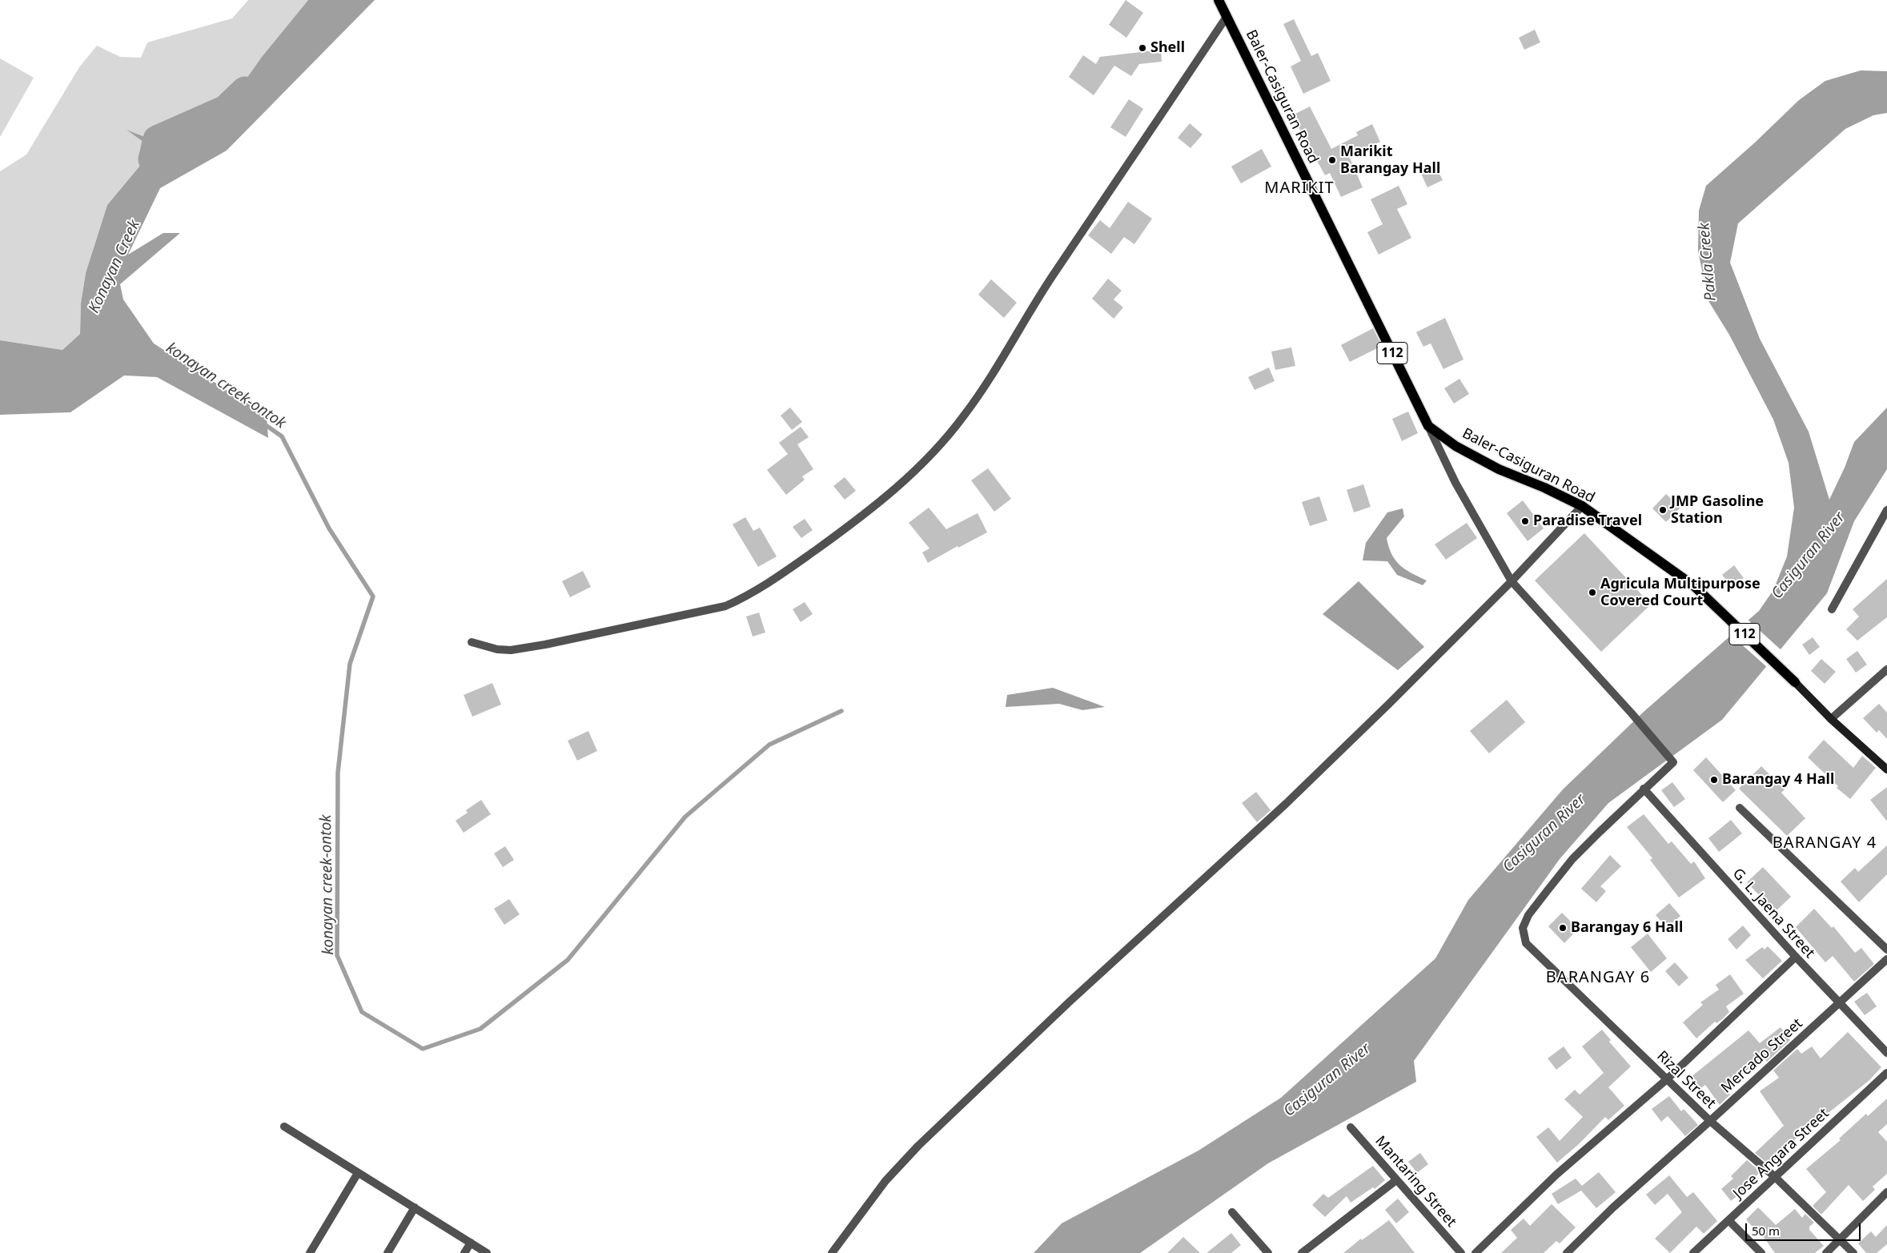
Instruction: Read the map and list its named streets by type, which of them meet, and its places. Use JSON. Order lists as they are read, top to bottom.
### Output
{
  "streets": {
    "main road": ["Baler-Casiguran Road", "112"],
    "street": [
      "G. L. Jaena Street",
      "Mercado Street",
      "Rizal Street",
      "Jose Angara Street",
      "Mantaring Street"
    ]
  },
  "crossings": [
    ["Baler-Casiguran Road", "112"],
    ["G. L. Jaena Street", "Mercado Street"],
    ["G. L. Jaena Street", "Rizal Street"],
    ["Mercado Street", "Rizal Street"],
    ["Rizal Street", "Jose Angara Street"]
  ],
  "districts": ["MARIKIT", "BARANGAY 4", "BARANGAY 6"],
  "water": [
    "Pakla Creek",
    "Konayan Creek",
    "konayan creek-ontok",
    "Casiguran River"
  ],
  "places": [
    "Shell",
    "Marikit Barangay Hall",
    "JMP Gasoline Station",
    "Paradise Travel",
    "Agricula Multipurpose Covered Court",
    "Barangay 4 Hall",
    "Barangay 6 Hall"
  ],
  "scale_bar": "50 m"
}
